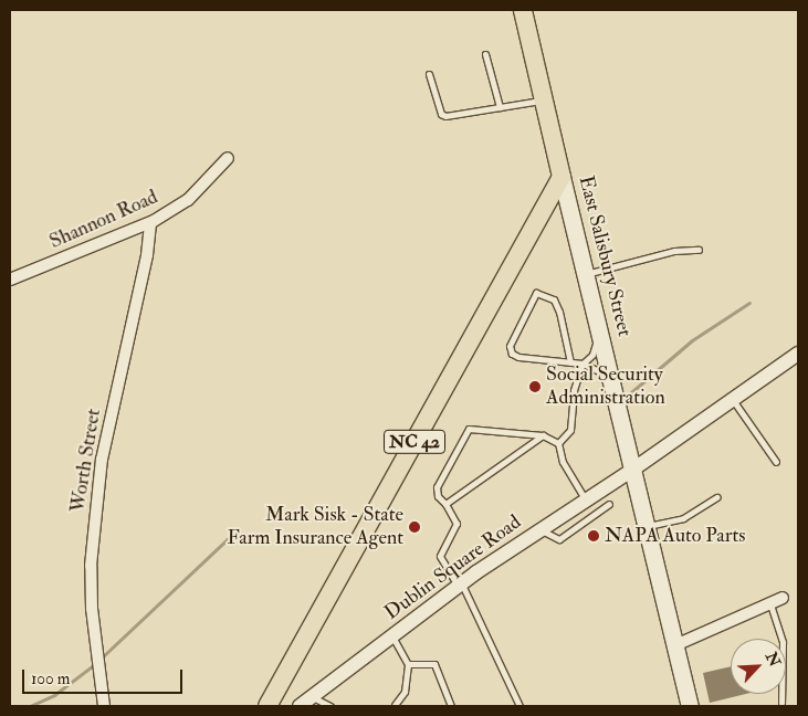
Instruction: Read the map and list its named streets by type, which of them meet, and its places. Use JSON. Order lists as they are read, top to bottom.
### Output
{
  "streets": {
    "main road": ["East Salisbury Street", "NC 42"],
    "street": ["Shannon Road", "Worth Street", "Dublin Square Road"]
  },
  "crossings": [
    ["Shannon Road", "Worth Street"],
    ["East Salisbury Street", "NC 42"],
    ["East Salisbury Street", "Dublin Square Road"]
  ],
  "places": ["Social Security Administration", "Mark Sisk - State Farm Insurance Agent", "NAPA Auto Parts"],
  "scale_bar": "100 m",
  "north": "top right"
}
